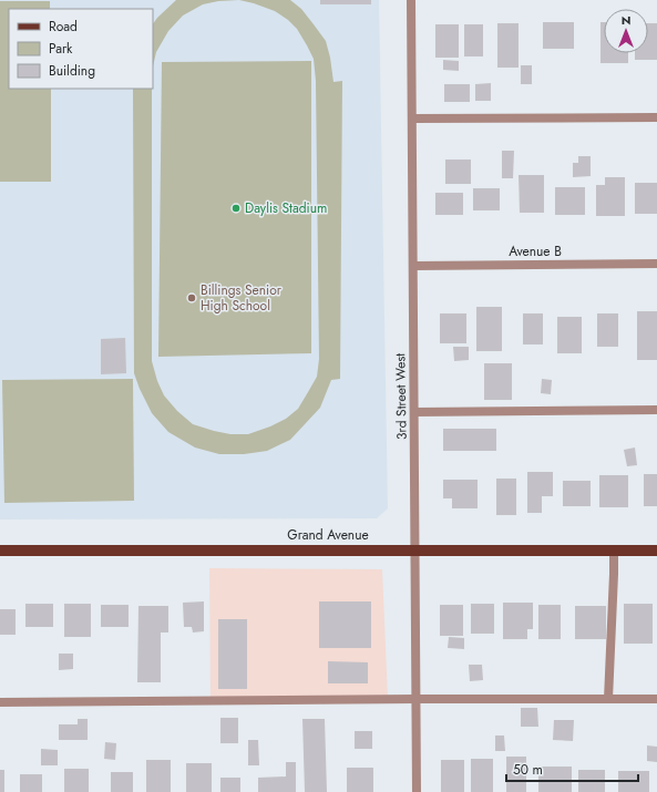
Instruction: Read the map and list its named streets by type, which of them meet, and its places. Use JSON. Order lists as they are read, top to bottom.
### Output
{
  "streets": {
    "main road": ["Grand Avenue"],
    "street": ["Avenue B", "3rd Street West"]
  },
  "crossings": [
    ["Avenue B", "3rd Street West"],
    ["3rd Street West", "Grand Avenue"]
  ],
  "places": ["Daylis Stadium", "Billings Senior High School"],
  "legend": ["Road", "Park", "Building"],
  "scale_bar": "50 m",
  "north": "top"
}
